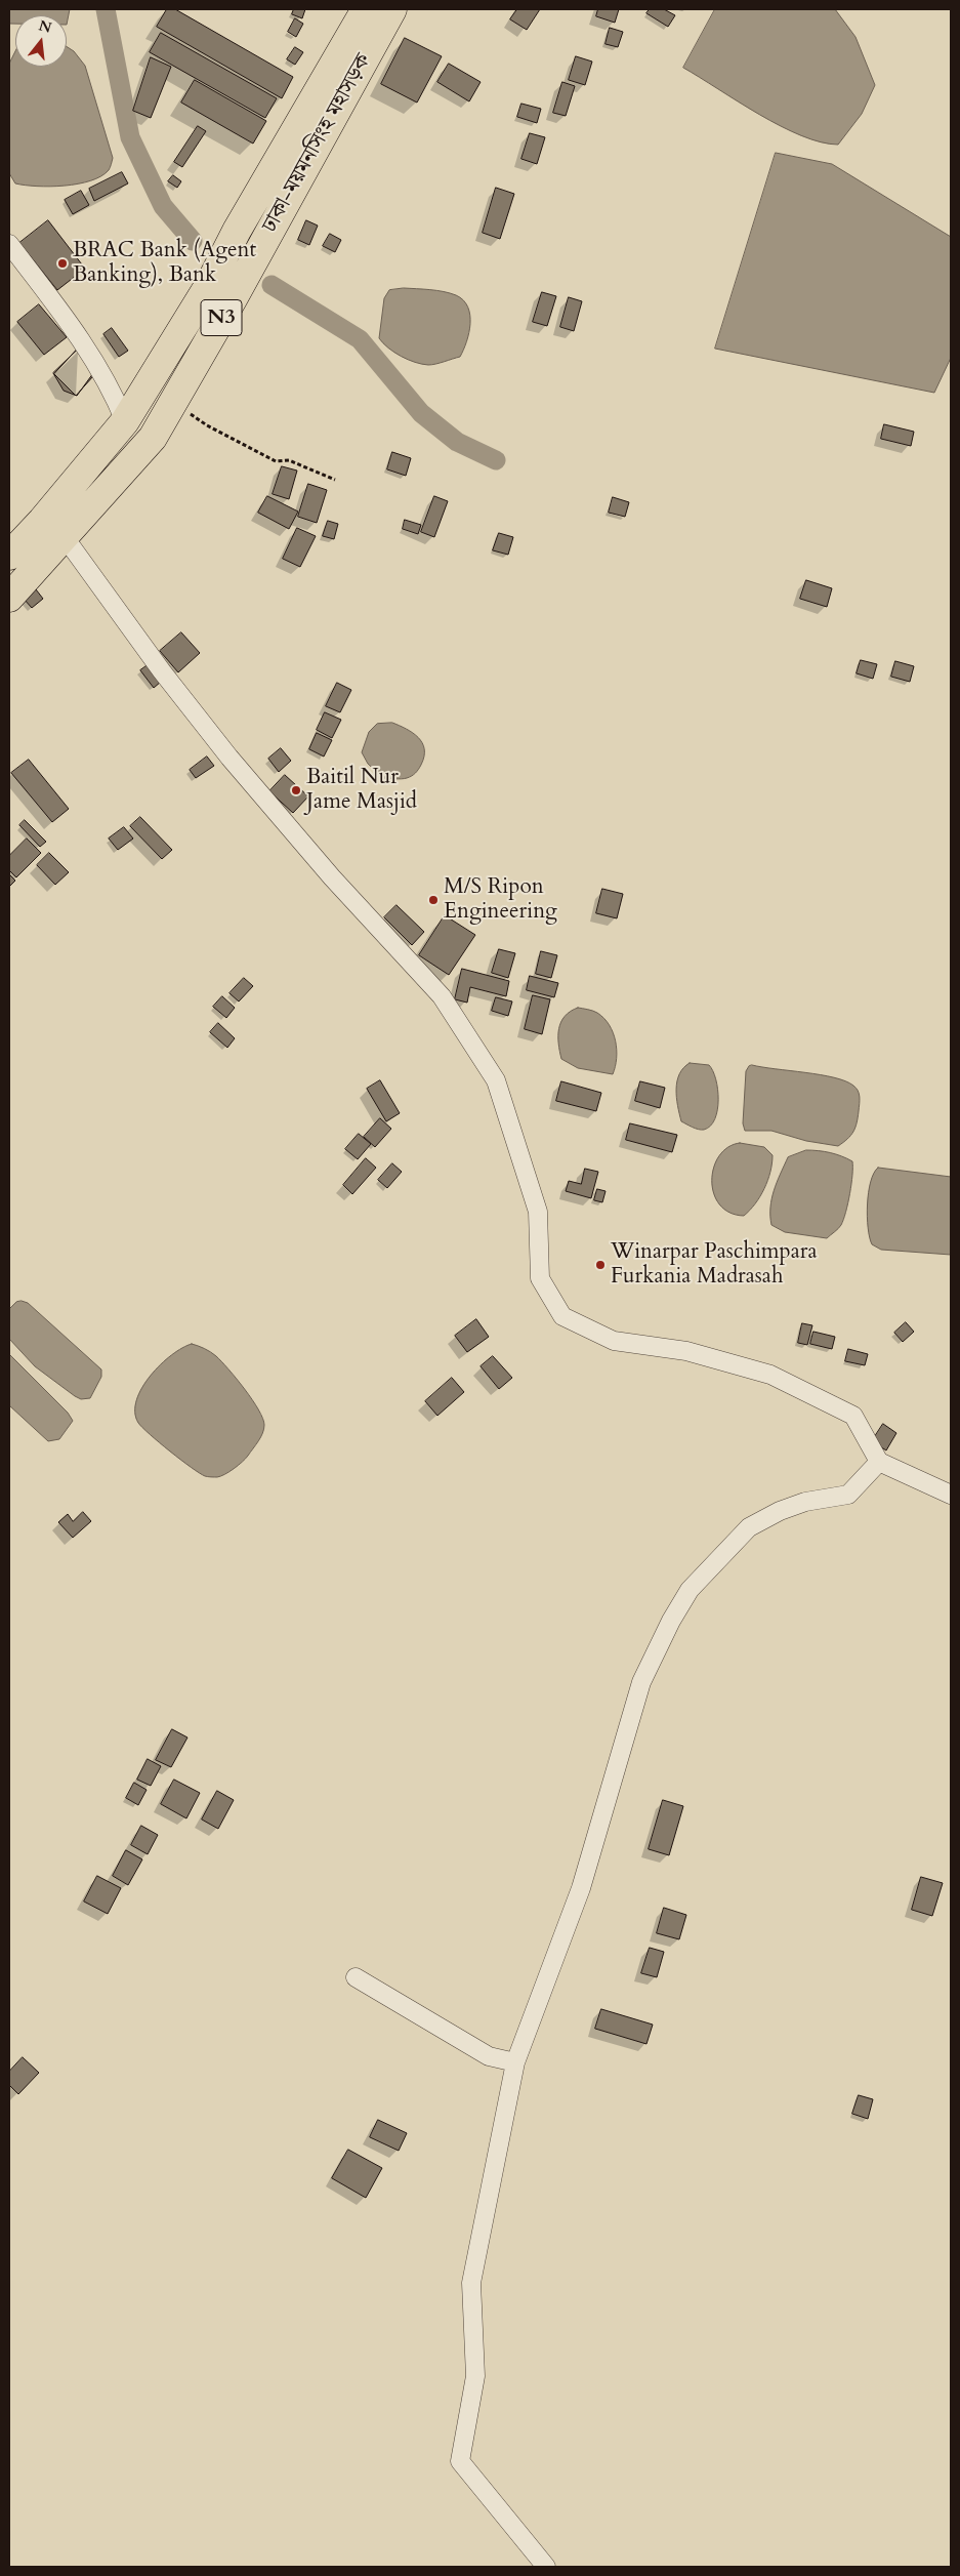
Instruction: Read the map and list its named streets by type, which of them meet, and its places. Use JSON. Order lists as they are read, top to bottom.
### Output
{
  "streets": {
    "highway": ["ঢাকা-ময়মনসিংহ মহাসড়ক", "N3"]
  },
  "places": [
    "BRAC Bank (Agent Banking), Bank",
    "Baitil Nur Jame Masjid",
    "M/S Ripon Engineering",
    "Winarpar Paschimpara Furkania Madrasah"
  ],
  "north": "top"
}
